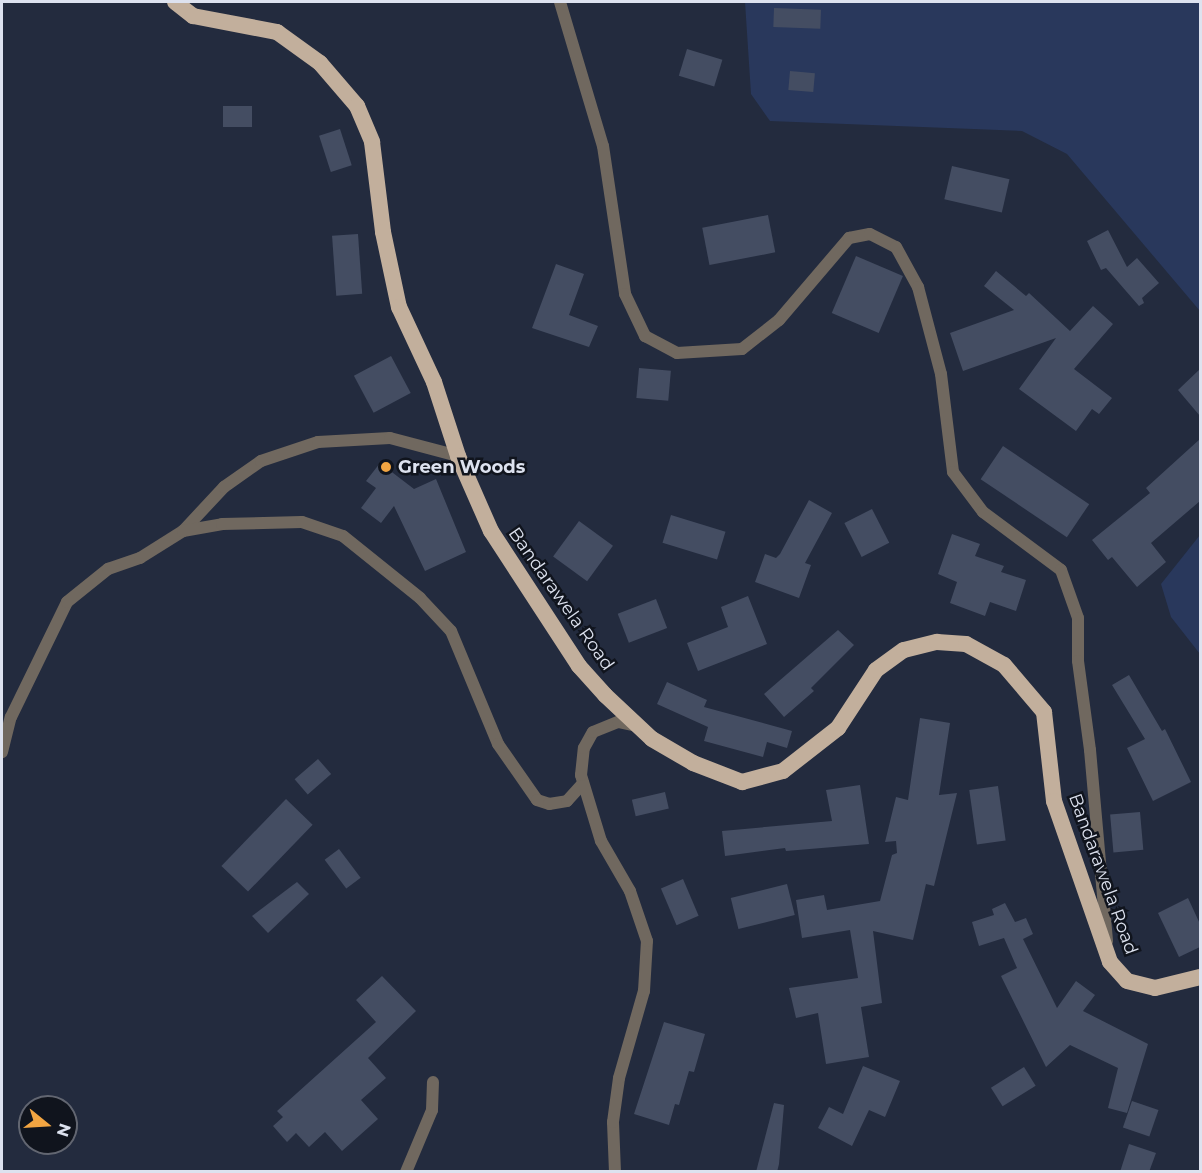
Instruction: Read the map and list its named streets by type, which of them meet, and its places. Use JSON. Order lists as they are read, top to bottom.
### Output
{
  "streets": {
    "highway": ["Bandarawela Road"]
  },
  "places": ["Green Woods"],
  "north": "right"
}
